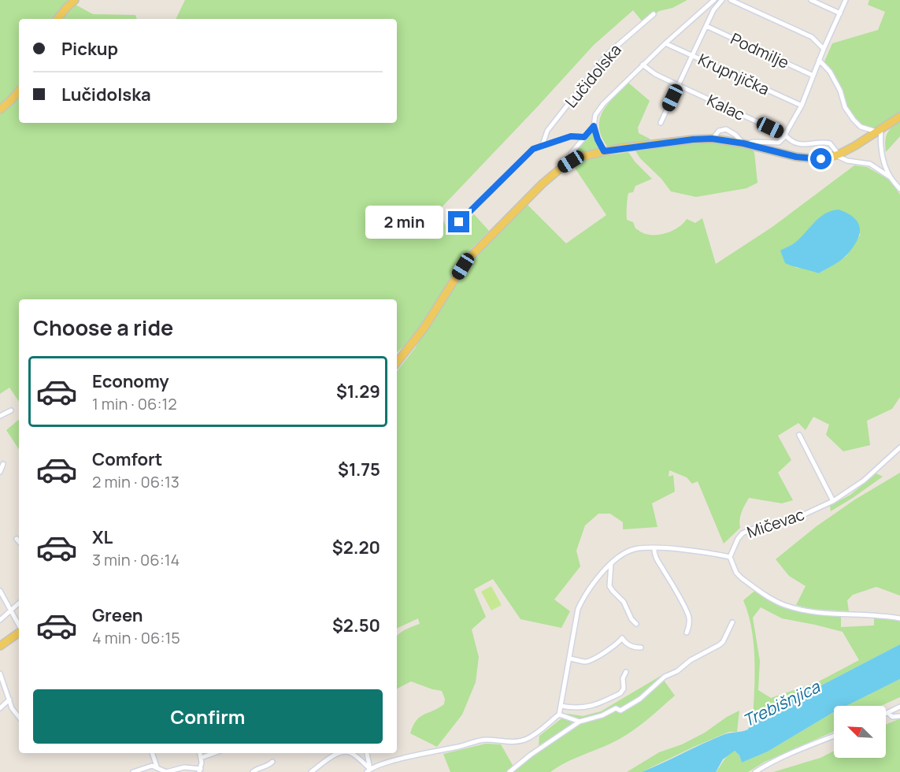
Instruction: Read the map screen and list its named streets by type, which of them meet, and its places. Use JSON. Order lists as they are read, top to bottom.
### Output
{
  "streets": {
    "street": [
      "Podmilje",
      "Krupnjička",
      "Lučidolska",
      "Kalac",
      "Mičevac"
    ]
  },
  "water": ["Trebišnjica"],
  "north": "top left",
  "page": {
    "banner": ["Pickup", "Lučidolska"],
    "bubble": "2 min",
    "heading": "Choose a ride",
    "list": [
      {
        "name": "Economy",
        "note": "1 min · 06:12",
        "value": "$1.29"
      },
      {
        "name": "Comfort",
        "note": "2 min · 06:13",
        "value": "$1.75"
      },
      {
        "name": "XL",
        "note": "3 min · 06:14",
        "value": "$2.20"
      },
      {
        "name": "Green",
        "note": "4 min · 06:15",
        "value": "$2.50"
      }
    ],
    "buttons": "Confirm"
  }
}
